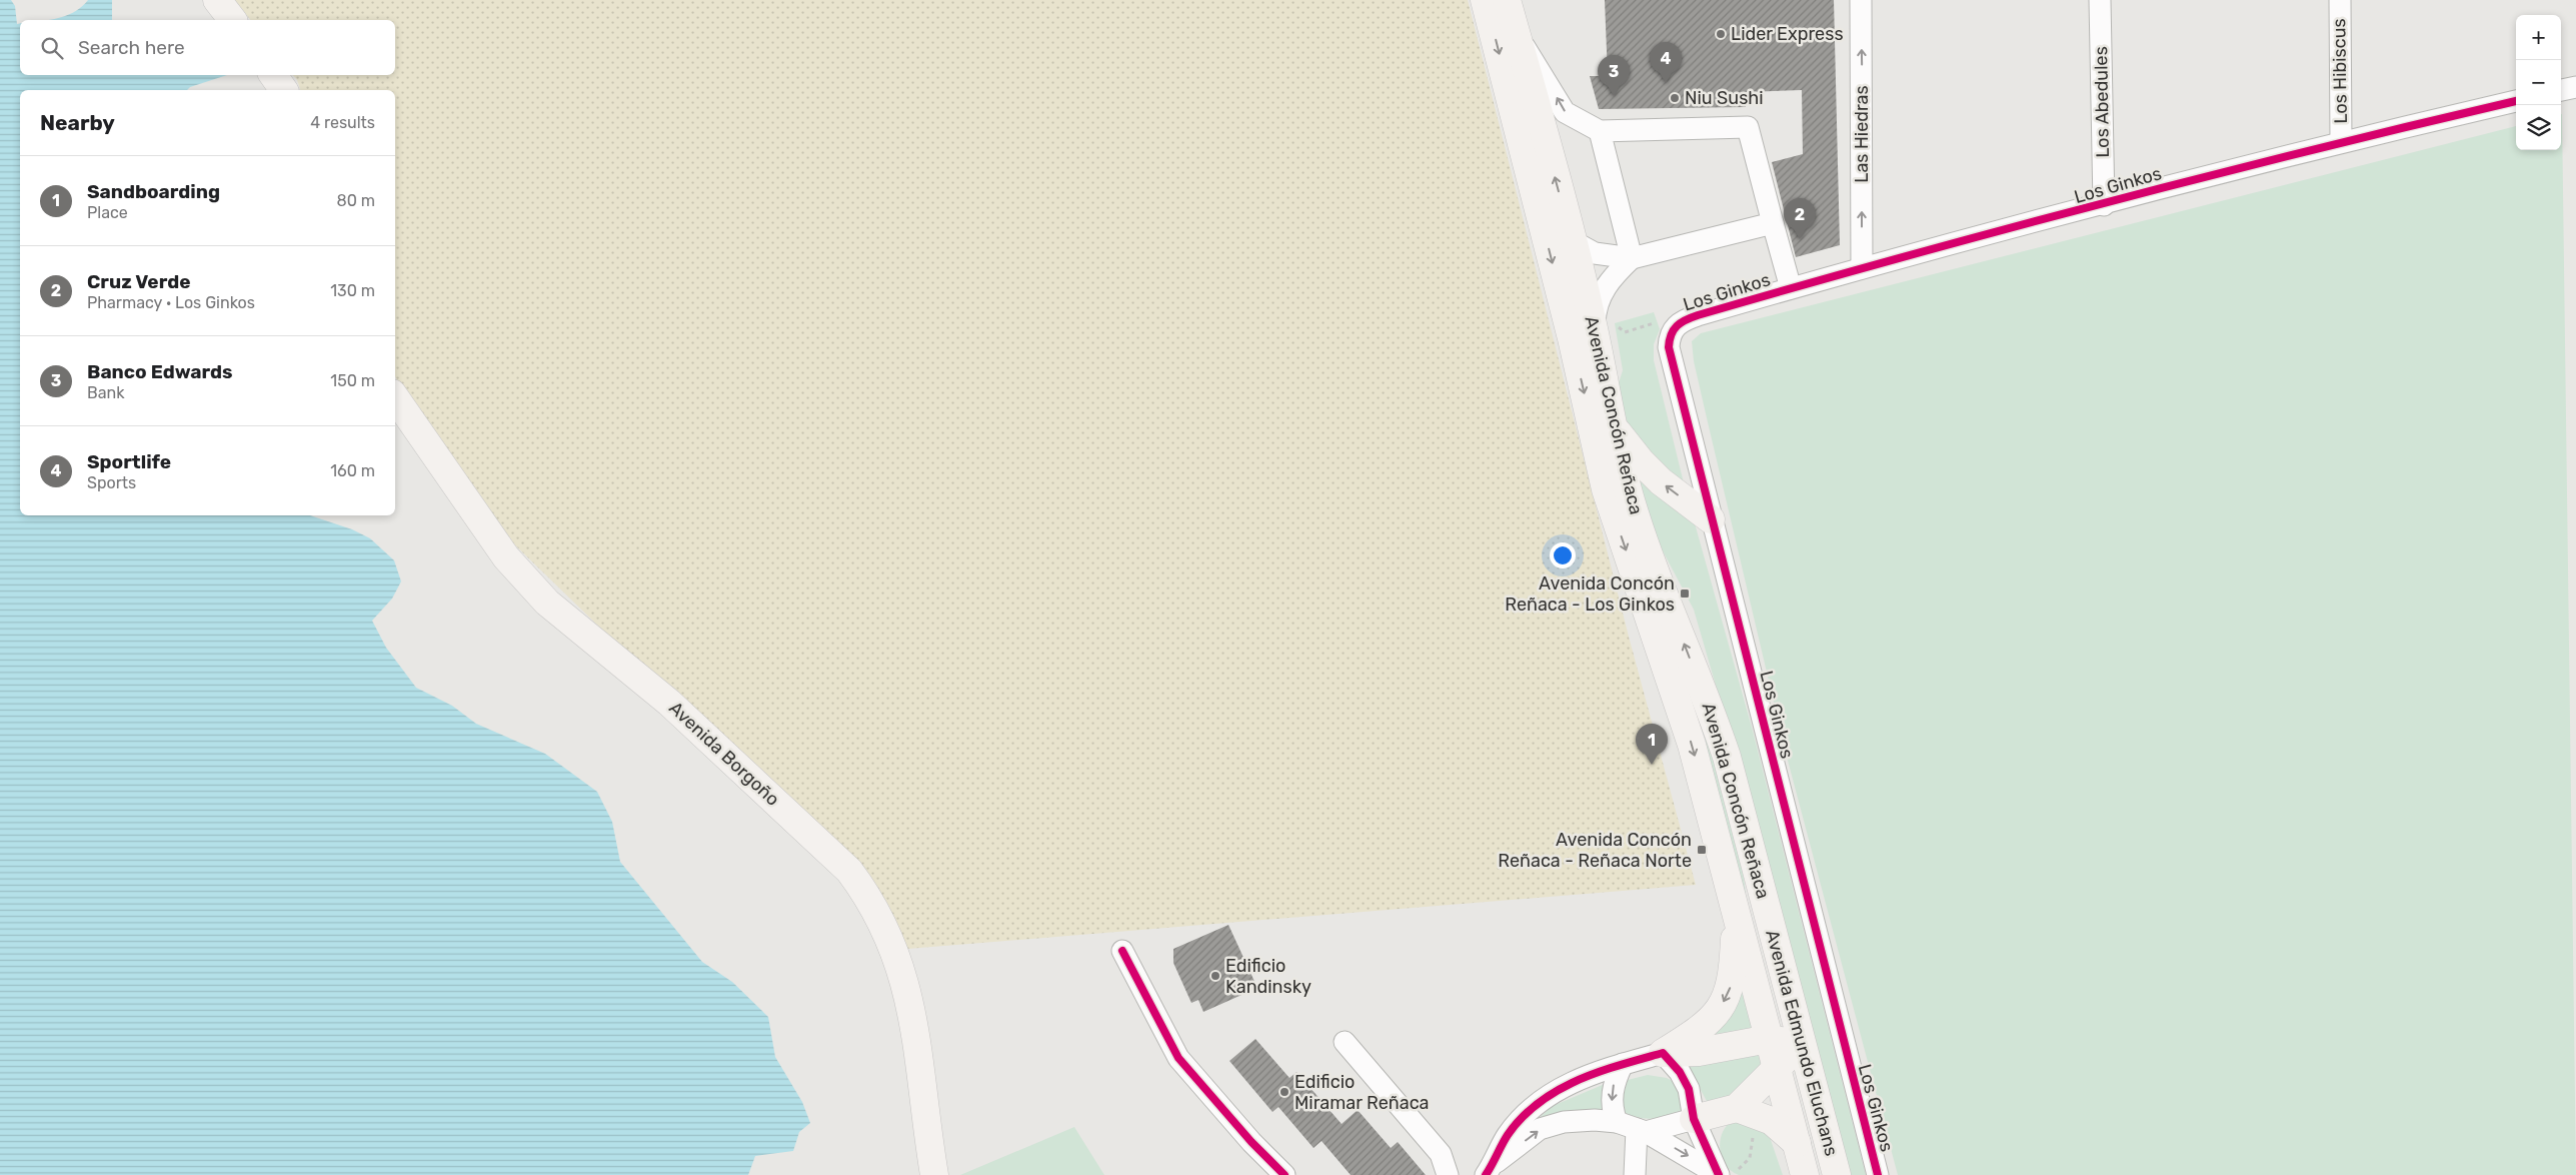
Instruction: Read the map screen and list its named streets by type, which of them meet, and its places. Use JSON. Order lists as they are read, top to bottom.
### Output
{
  "streets": {
    "main road": ["Avenida Concón Reñaca", "Avenida Borgoño", "Avenida Edmundo Eluchans"],
    "street": [
      "Los Hibiscus",
      "Los Abedules",
      "Las Hiedras",
      "Los Ginkos"
    ]
  },
  "crossings": [
    ["Los Hibiscus", "Los Ginkos"],
    ["Los Abedules", "Los Ginkos"],
    ["Las Hiedras", "Los Ginkos"],
    ["Avenida Concón Reñaca", "Avenida Edmundo Eluchans"]
  ],
  "one_way": ["Las Hiedras"],
  "places": {
    "other": [
      "Lider Express",
      "Niu Sushi",
      "Edificio Kandinsky",
      "Edificio Miramar Reñaca"
    ],
    "transit": ["Avenida Concón Reñaca - Los Ginkos", "Avenida Concón Reñaca - Reñaca Norte"]
  },
  "page": {
    "map_buttons": ["+", "−"],
    "search": "Search here",
    "pins": [
      "4",
      "3",
      "2",
      "1"
    ],
    "heading": ["Nearby", "4 results"],
    "list": [
      {
        "mark": "1",
        "name": "Sandboarding",
        "note": "Place",
        "value": "80 m"
      },
      {
        "mark": "2",
        "name": "Cruz Verde",
        "note": "Pharmacy · Los Ginkos",
        "value": "130 m"
      },
      {
        "mark": "3",
        "name": "Banco Edwards",
        "note": "Bank",
        "value": "150 m"
      },
      {
        "mark": "4",
        "name": "Sportlife",
        "note": "Sports",
        "value": "160 m"
      }
    ]
  }
}
